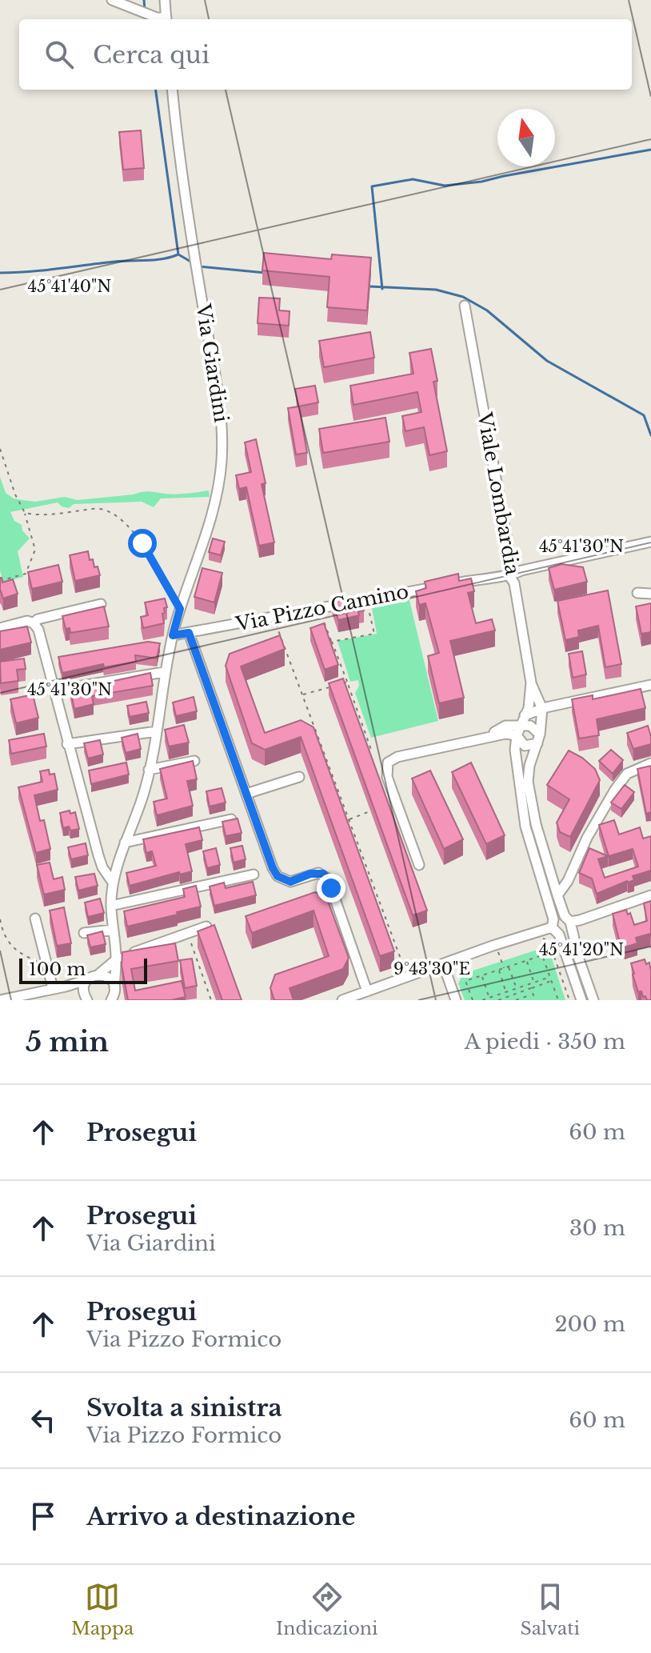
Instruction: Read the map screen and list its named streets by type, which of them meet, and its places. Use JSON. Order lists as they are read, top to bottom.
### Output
{
  "streets": {
    "street": ["Via Giardini", "Viale Lombardia", "Via Pizzo Camino"]
  },
  "crossings": [
    ["Via Giardini", "Via Pizzo Camino"]
  ],
  "scale_bar": "100 m",
  "north": "top",
  "page": {
    "search": "Cerca qui",
    "scale": "100 m",
    "heading": ["5 min", "A piedi · 350 m"],
    "list": [
      ["Prosegui", "60 m"],
      ["Prosegui", "Via Giardini", "30 m"],
      ["Prosegui", "Via Pizzo Formico", "200 m"],
      ["Svolta a sinistra", "Via Pizzo Formico", "60 m"],
      "Arrivo a destinazione"
    ],
    "nav": ["Mappa", "Indicazioni", "Salvati"]
  },
  "coordinates": [
    "45°41'40\"N",
    "45°41'30\"N",
    "45°41'20\"N",
    "9°43'30\"E"
  ]
}
